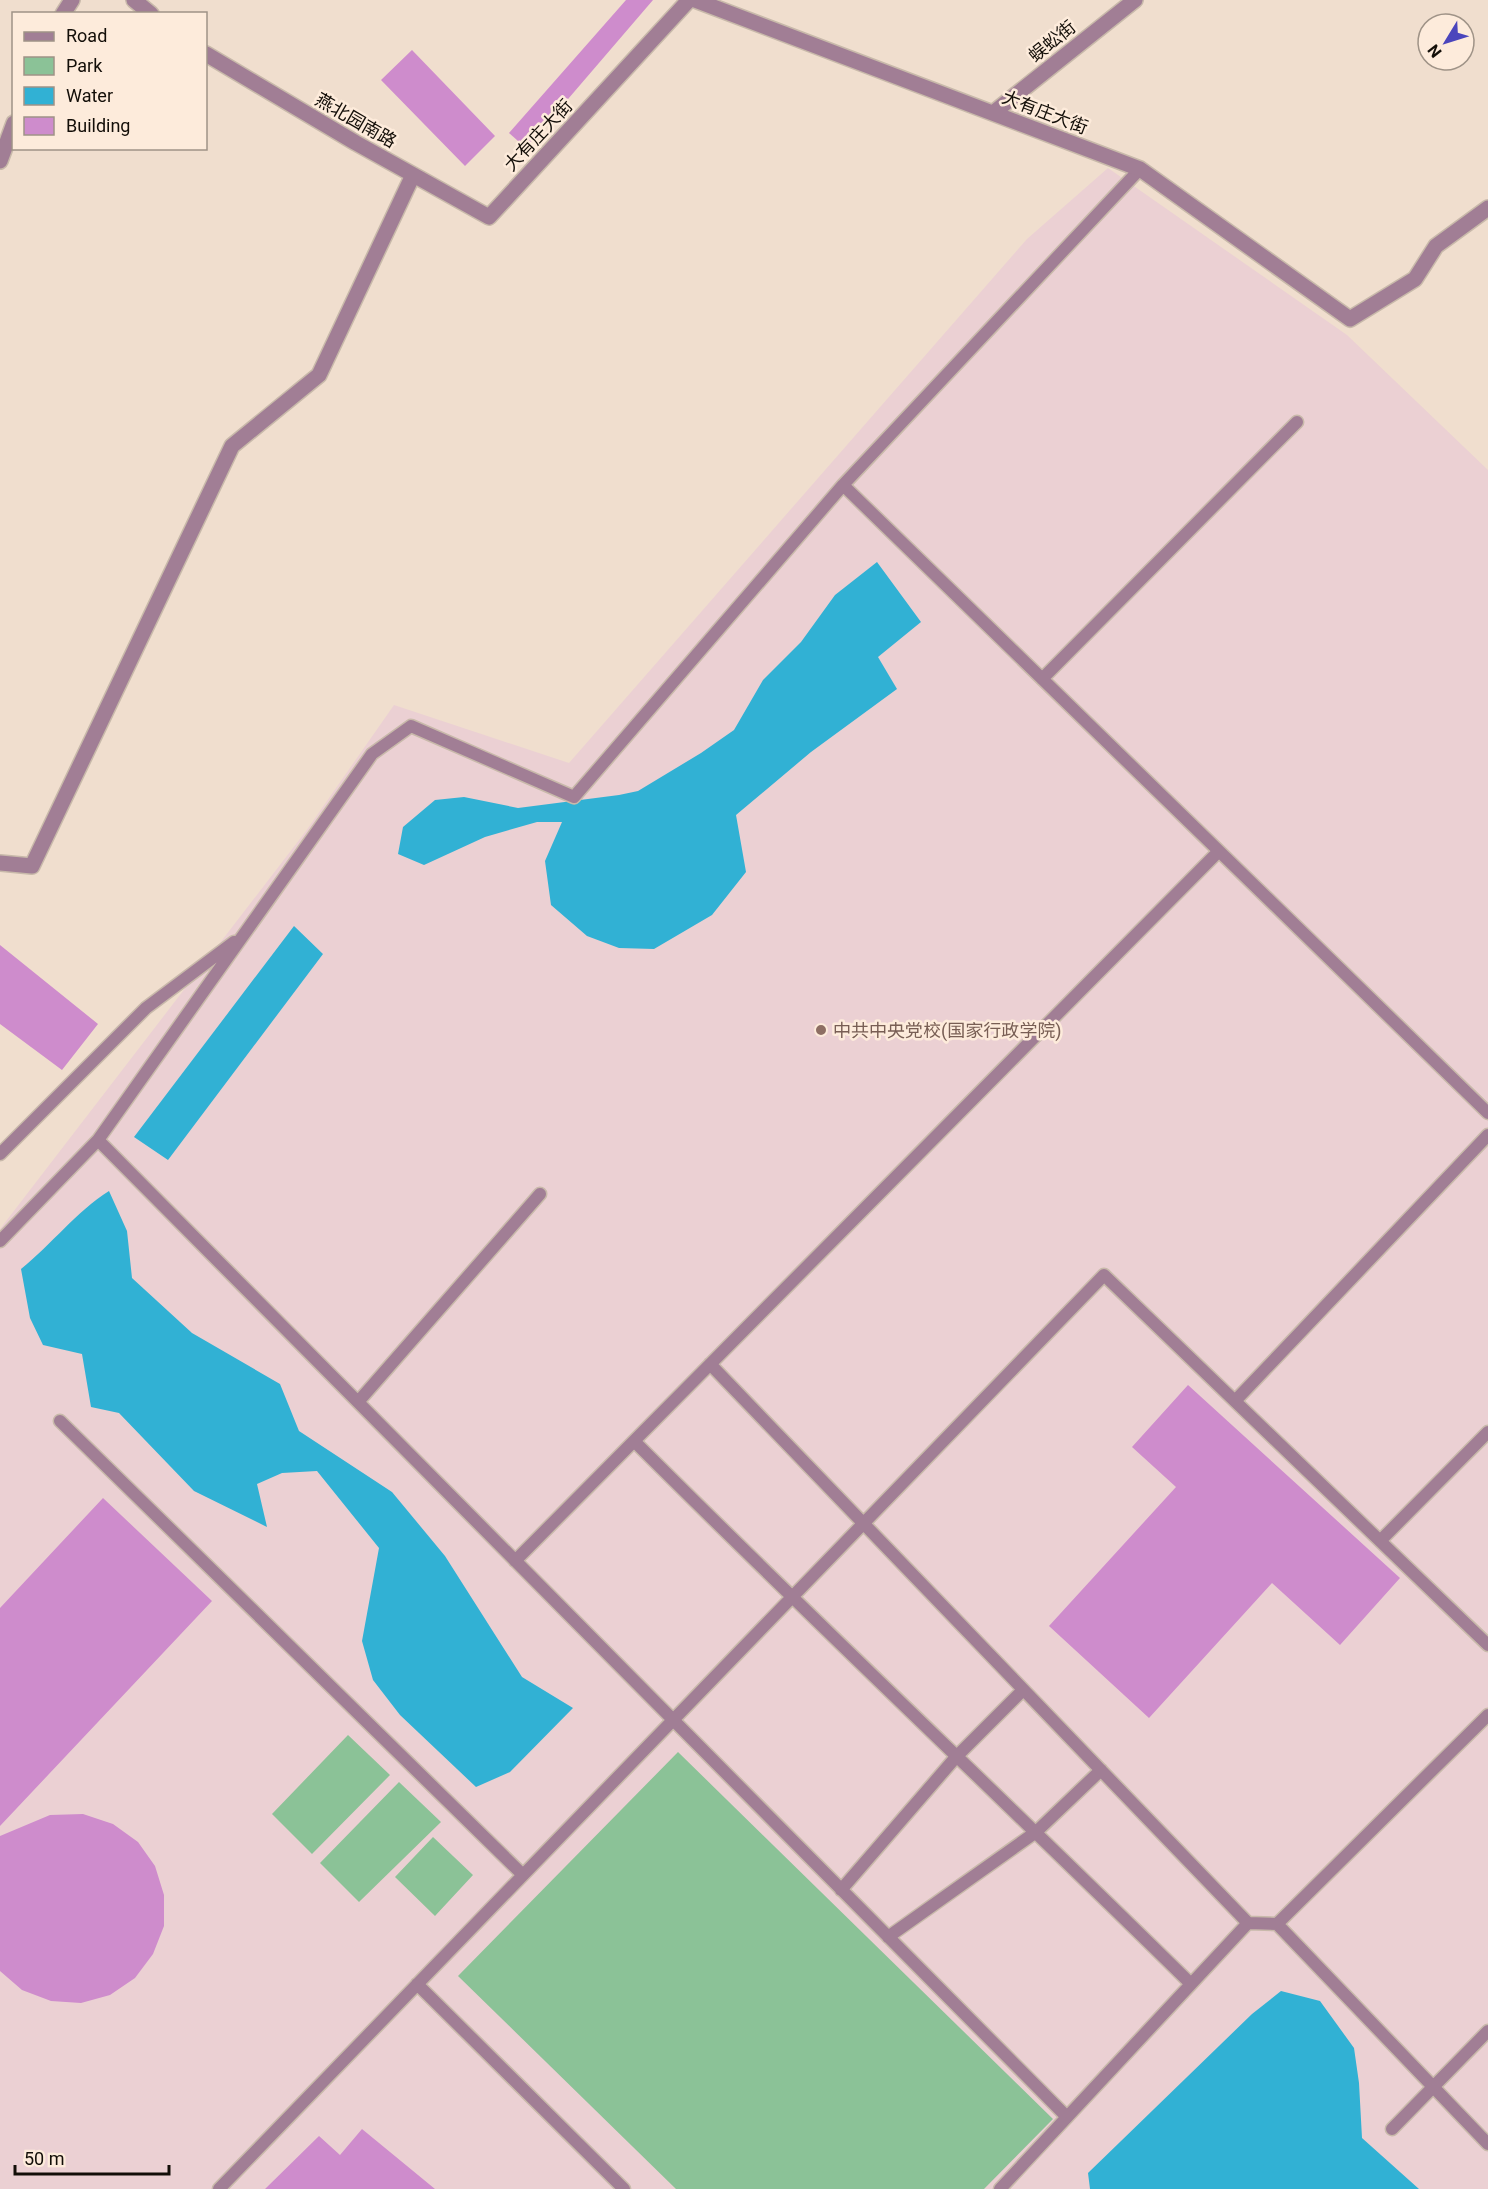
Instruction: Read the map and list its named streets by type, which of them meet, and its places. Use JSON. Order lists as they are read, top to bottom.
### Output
{
  "streets": {
    "street": ["蜈蚣街", "大有庄大街", "燕北园南路"]
  },
  "crossings": [
    ["蜈蚣街", "大有庄大街"],
    ["大有庄大街", "燕北园南路"]
  ],
  "places": ["中共中央党校(国家行政学院)"],
  "legend": [
    "Road",
    "Park",
    "Water",
    "Building"
  ],
  "scale_bar": "50 m",
  "north": "bottom left"
}
